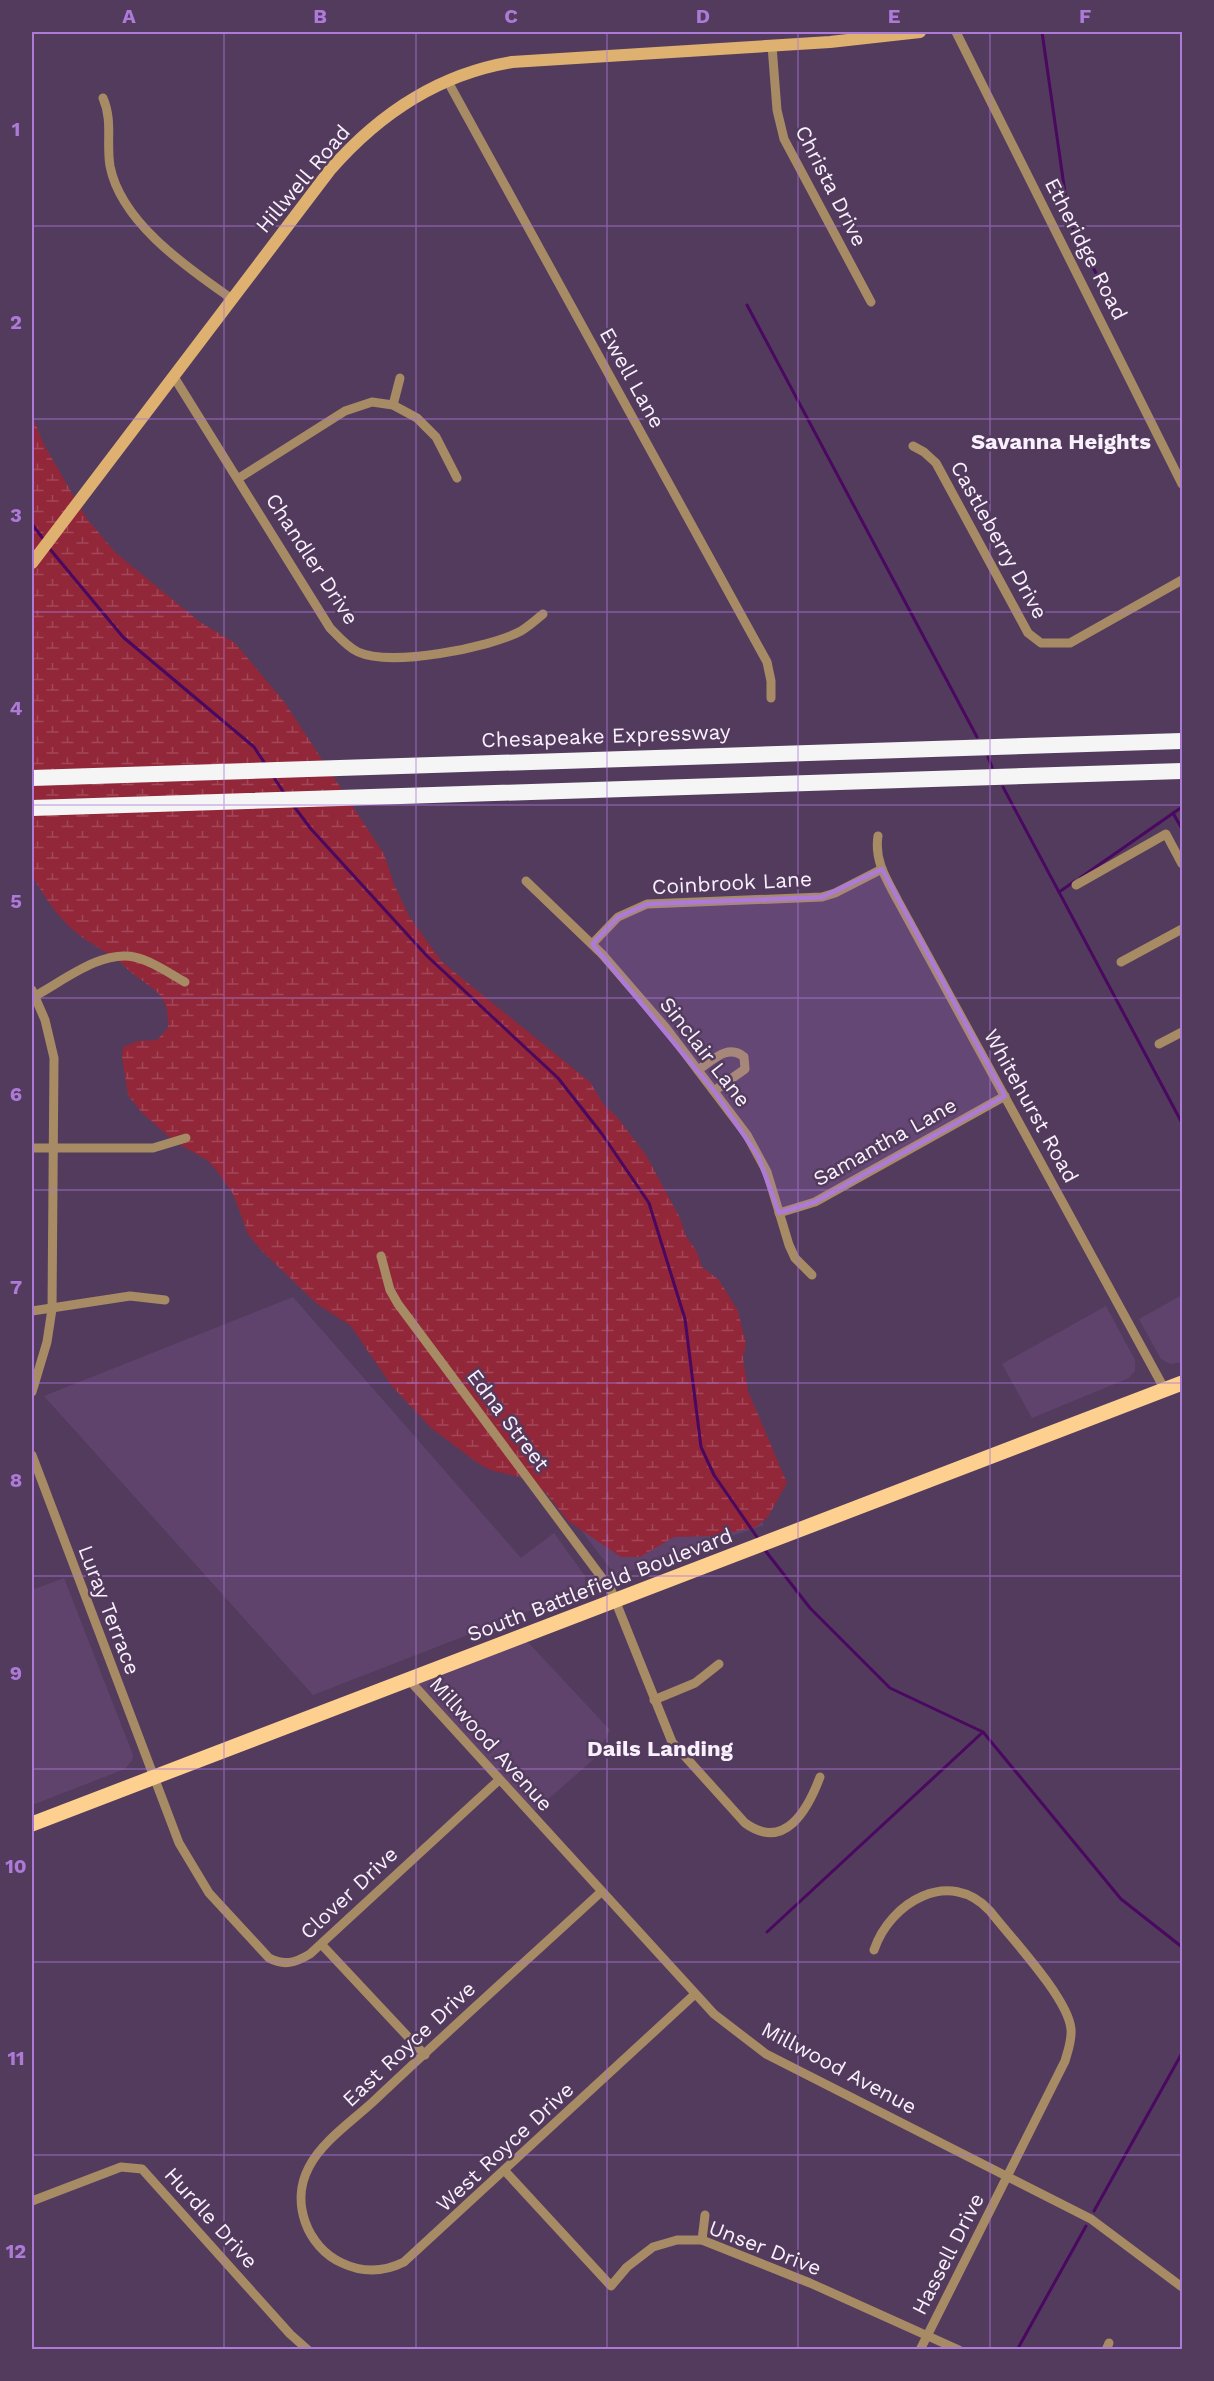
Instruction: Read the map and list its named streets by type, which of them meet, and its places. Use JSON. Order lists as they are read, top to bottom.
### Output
{
  "streets": {
    "highway": ["Chesapeake Expressway"],
    "main road": ["South Battlefield Boulevard"],
    "street": [
      "Hillwell Road",
      "Christa Drive",
      "Etheridge Road",
      "Ewell Lane",
      "Castleberry Drive",
      "Chandler Drive",
      "Coinbrook Lane",
      "Sinclair Lane",
      "Whitehurst Road",
      "Samantha Lane",
      "Edna Street",
      "Luray Terrace",
      "Millwood Avenue",
      "Clover Drive",
      "East Royce Drive",
      "West Royce Drive",
      "Hurdle Drive",
      "Unser Drive",
      "Hassell Drive"
    ]
  },
  "crossings": [
    ["Hillwell Road", "Christa Drive"],
    ["Hillwell Road", "Ewell Lane"],
    ["Hillwell Road", "Chandler Drive"],
    ["Coinbrook Lane", "Sinclair Lane"],
    ["Coinbrook Lane", "Whitehurst Road"],
    ["Sinclair Lane", "Samantha Lane"],
    ["Whitehurst Road", "Samantha Lane"],
    ["Whitehurst Road", "South Battlefield Boulevard"],
    ["Edna Street", "South Battlefield Boulevard"],
    ["South Battlefield Boulevard", "Luray Terrace"],
    ["South Battlefield Boulevard", "Millwood Avenue"],
    ["South Battlefield Boulevard", "Clover Drive"],
    ["Luray Terrace", "Clover Drive"],
    ["Millwood Avenue", "Clover Drive"],
    ["Millwood Avenue", "East Royce Drive"],
    ["Millwood Avenue", "West Royce Drive"],
    ["Millwood Avenue", "Hassell Drive"],
    ["East Royce Drive", "West Royce Drive"],
    ["West Royce Drive", "Unser Drive"],
    ["Unser Drive", "Hassell Drive"]
  ],
  "districts": ["Savanna Heights", "Dails Landing"],
  "grid": {
    "columns": [
      "A",
      "B",
      "C",
      "D",
      "E",
      "F"
    ],
    "rows": [
      "1",
      "2",
      "3",
      "4",
      "5",
      "6",
      "7",
      "8",
      "9",
      "10",
      "11",
      "12"
    ]
  }
}
